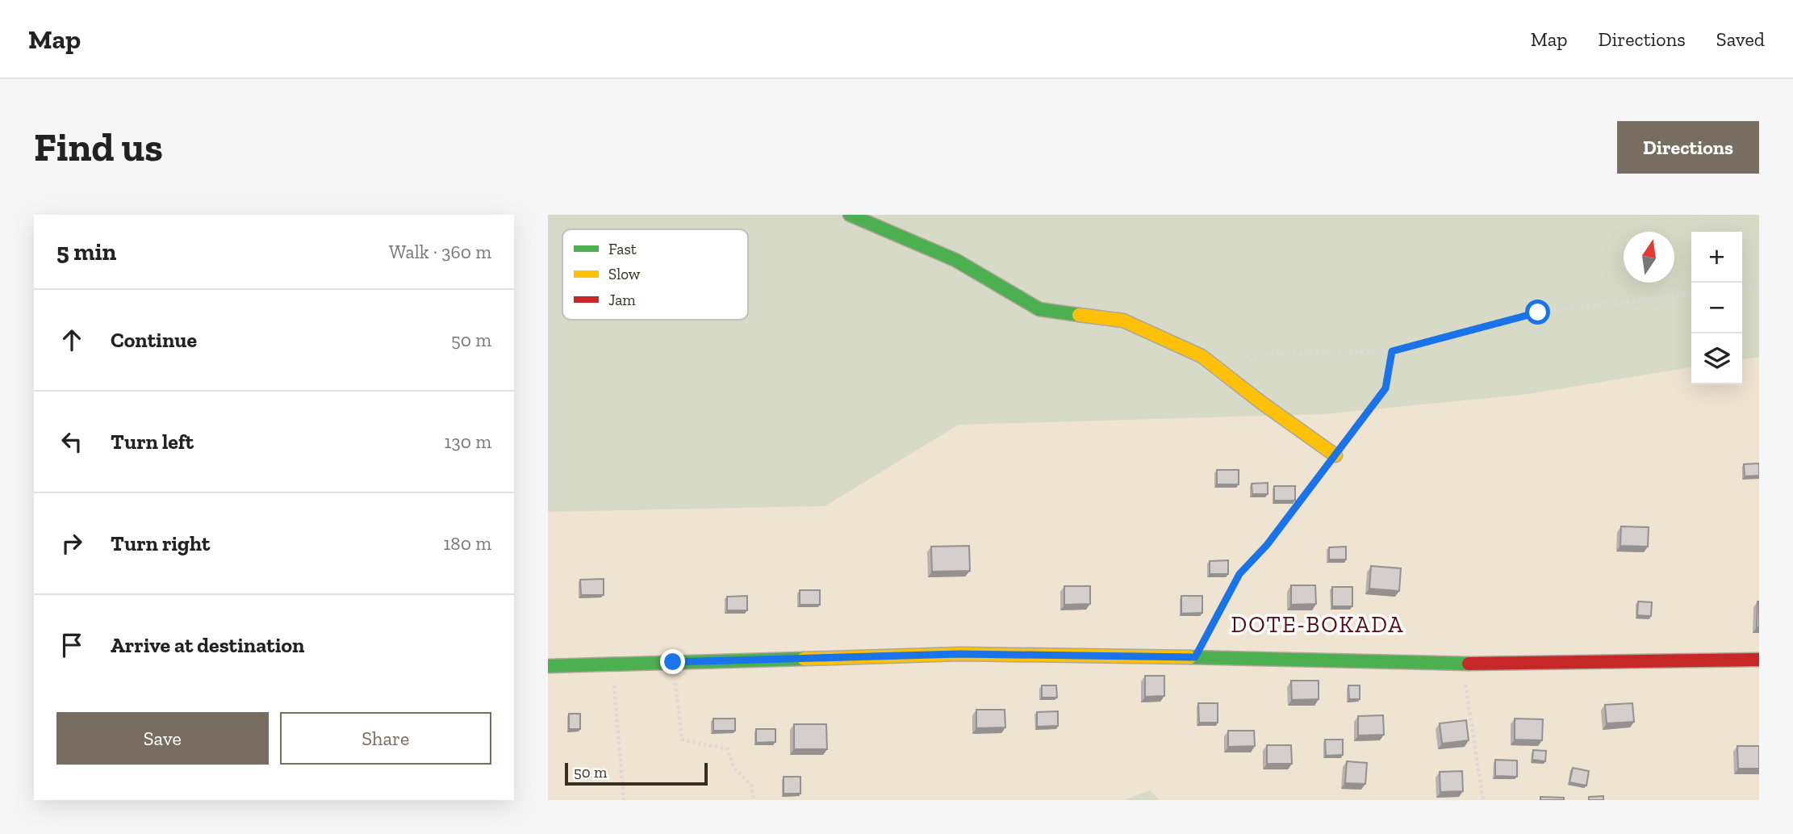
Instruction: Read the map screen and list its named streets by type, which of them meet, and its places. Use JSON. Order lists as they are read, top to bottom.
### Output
{
  "districts": ["DOTE-BOKADA"],
  "legend": ["Fast", "Slow", "Jam"],
  "scale_bar": "50 m",
  "north": "top",
  "page": {
    "header": "Map",
    "nav": ["Map", "Directions", "Saved"],
    "buttons": [
      "Directions",
      ["Save", "Share"]
    ],
    "title": "Find us",
    "heading": ["5 min", "Walk · 360 m"],
    "map_buttons": ["+", "−"],
    "list": [
      ["Continue", "50 m"],
      ["Turn left", "130 m"],
      ["Turn right", "180 m"],
      "Arrive at destination"
    ],
    "scale": "50 m"
  }
}
